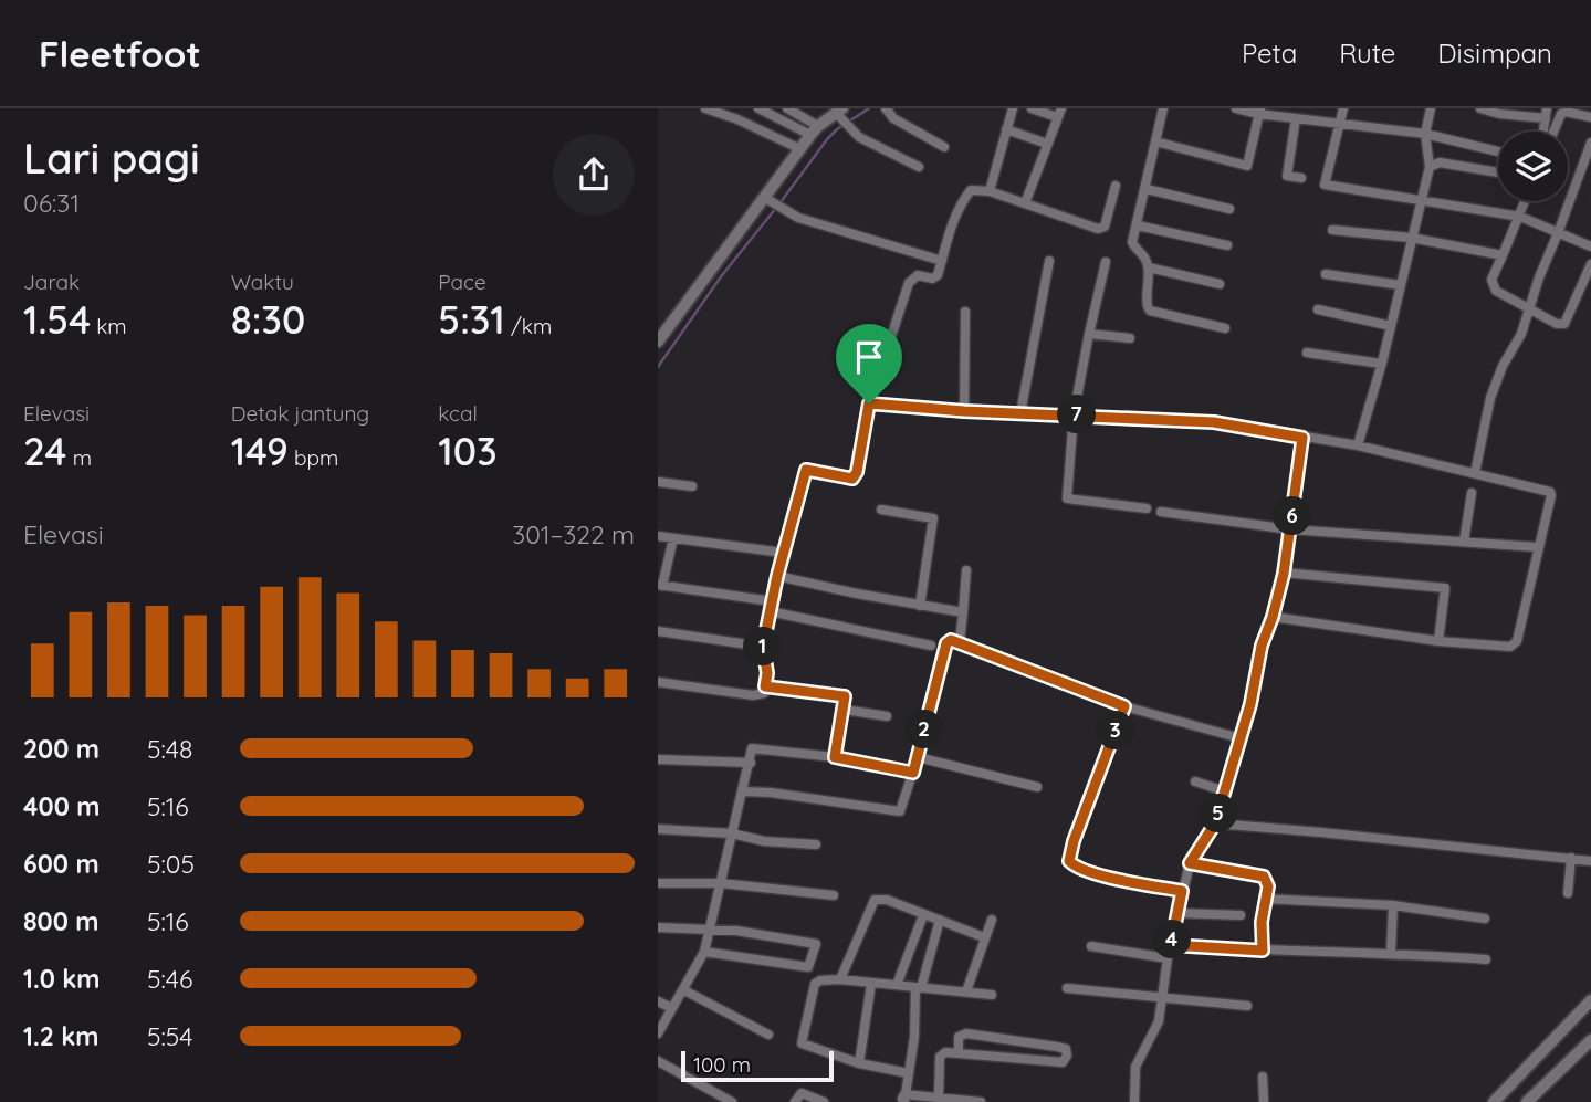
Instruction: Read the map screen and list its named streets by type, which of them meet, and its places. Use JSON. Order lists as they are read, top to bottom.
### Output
{
  "scale_bar": "100 m",
  "page": {
    "header": "Fleetfoot",
    "nav": ["Peta", "Rute", "Disimpan"],
    "heading": ["Lari pagi", "06:31"],
    "stats": [
      ["Jarak", "1.54 km"],
      ["Waktu", "8:30"],
      ["Pace", "5:31 /km"],
      ["Elevasi", "24 m"],
      ["Detak jantung", "149 bpm"],
      ["kcal", "103"]
    ],
    "pins": [
      "7",
      "6",
      "1",
      "2",
      "3",
      "5",
      "4"
    ],
    "chart": ["Elevasi", "301–322 m"],
    "list": [
      {
        "name": "200 m",
        "note": "5:48"
      },
      {
        "name": "400 m",
        "note": "5:16"
      },
      {
        "name": "600 m",
        "note": "5:05"
      },
      {
        "name": "800 m",
        "note": "5:16"
      },
      {
        "name": "1.0 km",
        "note": "5:46"
      },
      {
        "name": "1.2 km",
        "note": "5:54"
      }
    ],
    "scale": "100 m"
  }
}
